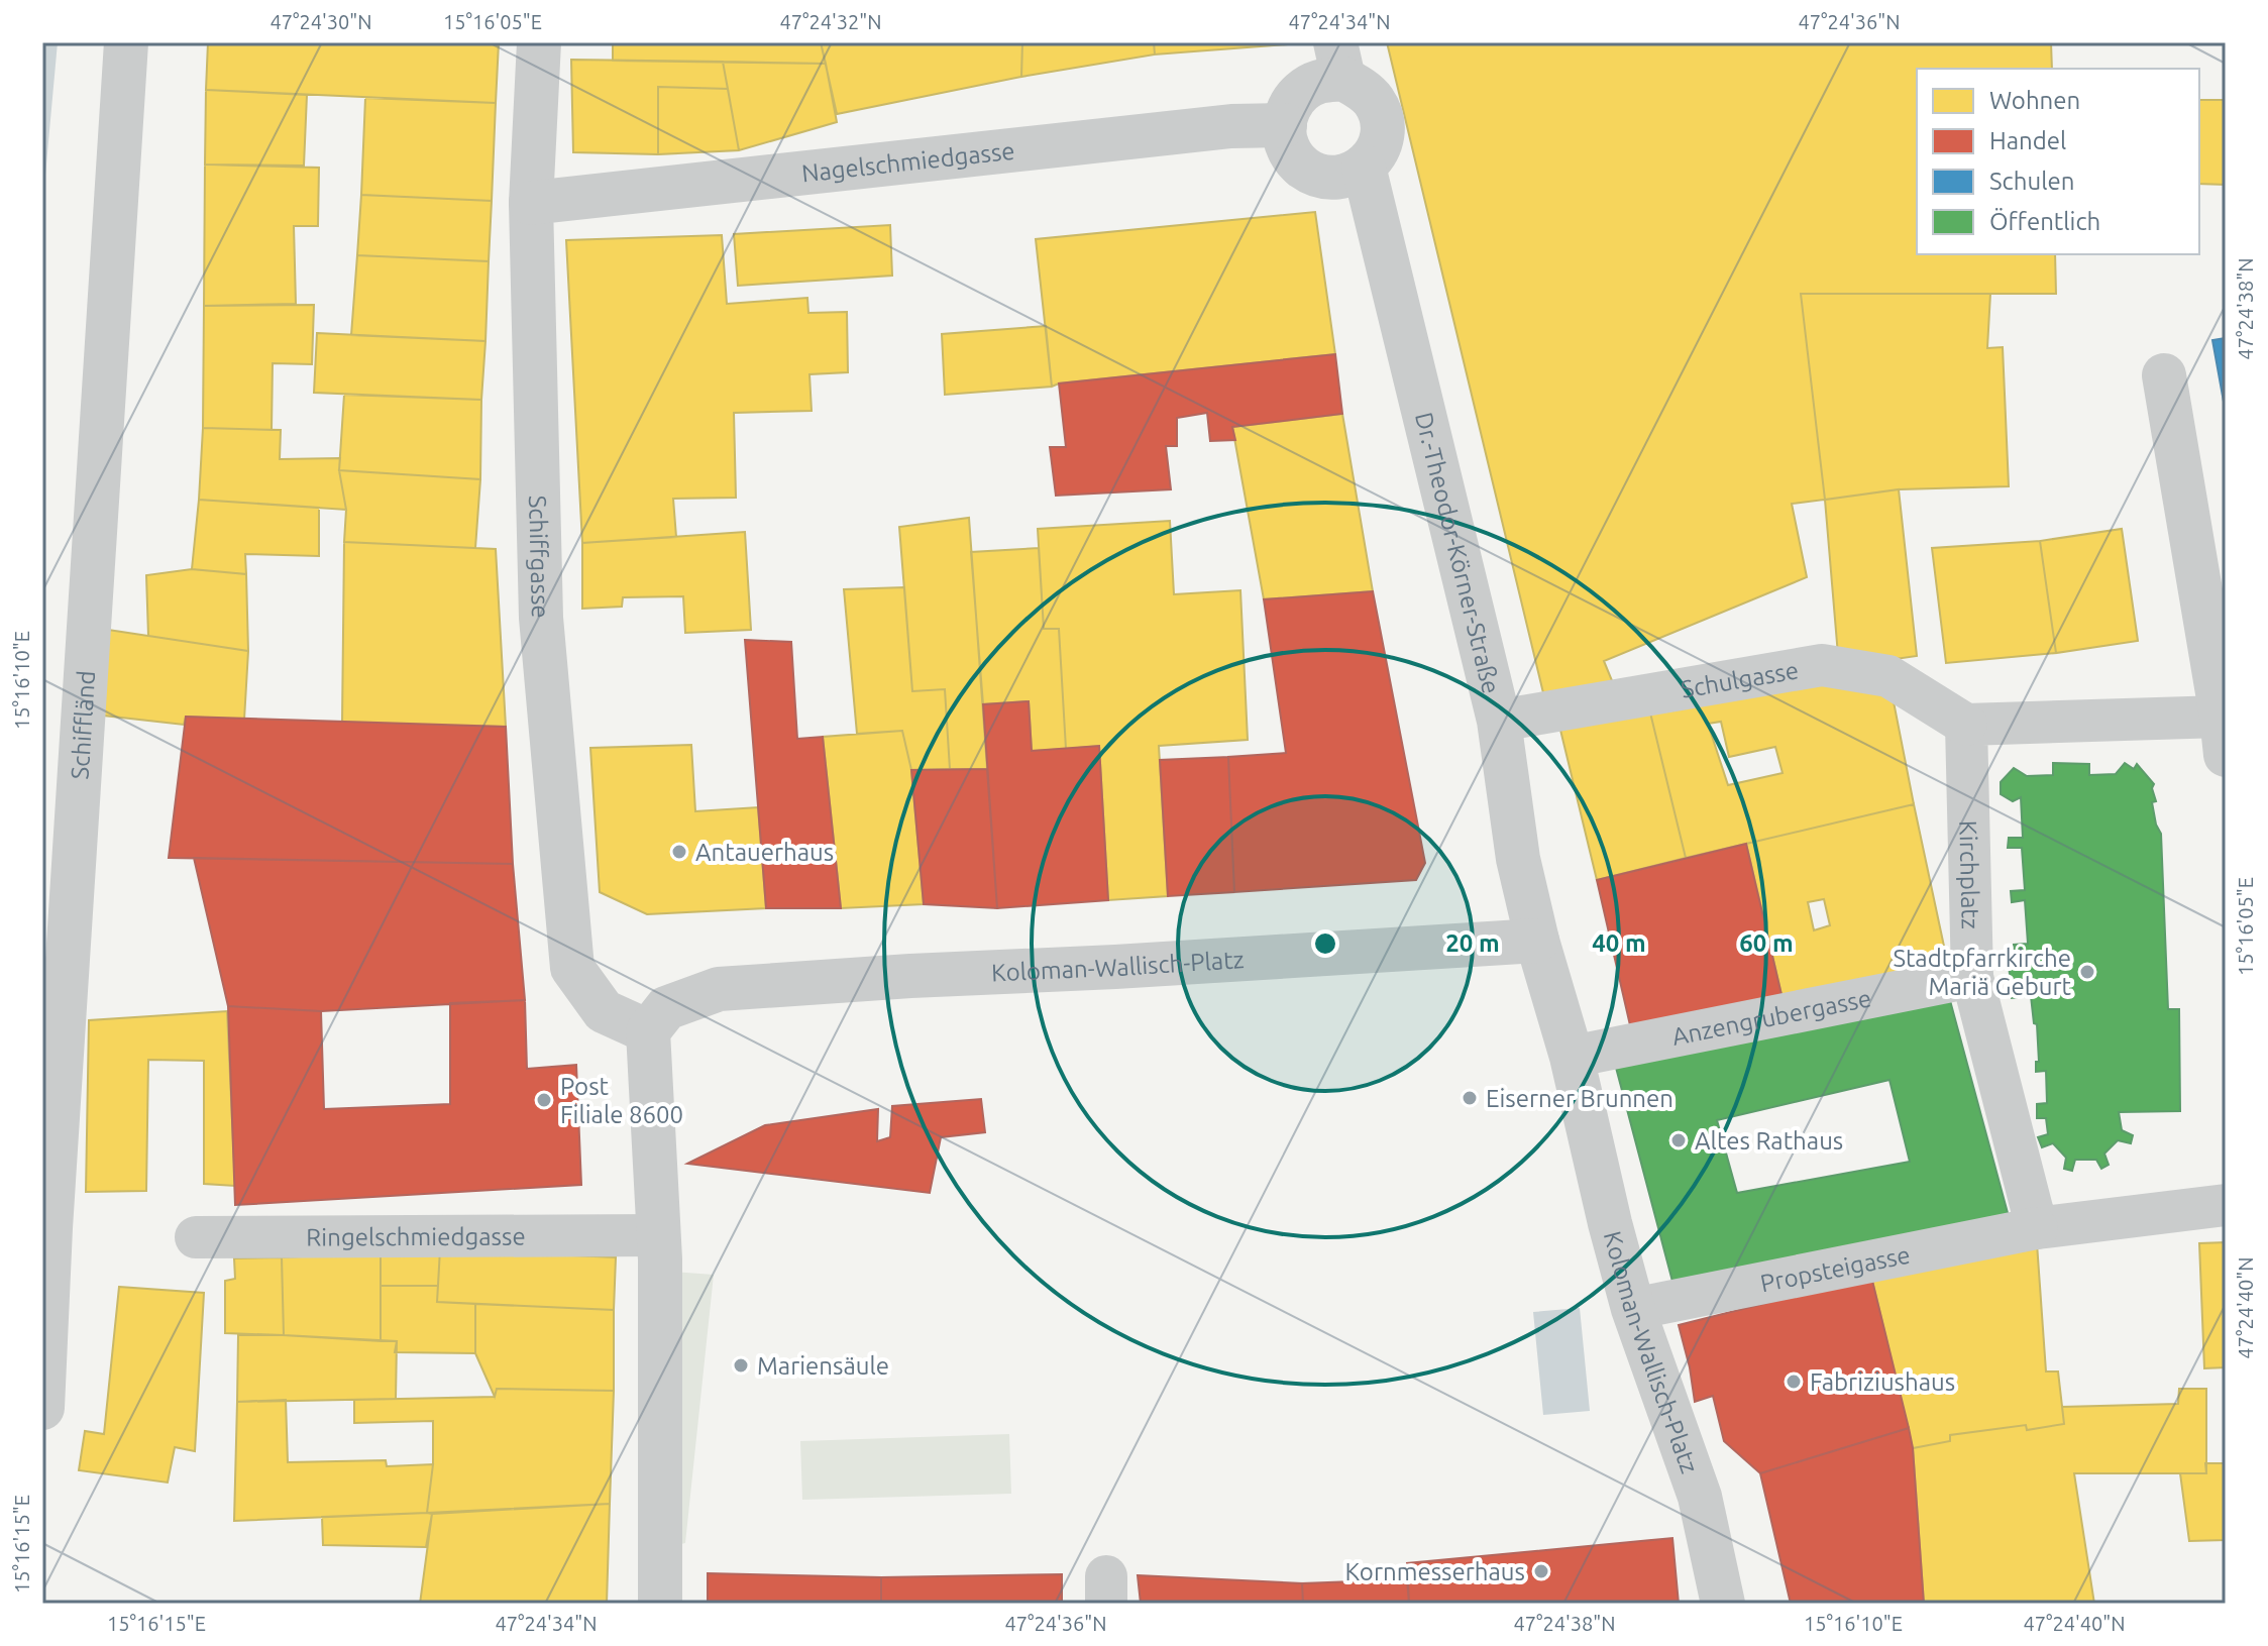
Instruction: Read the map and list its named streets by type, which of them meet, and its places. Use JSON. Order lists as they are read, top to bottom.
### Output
{
  "streets": {
    "street": [
      "Nagelschmiedgasse",
      "Dr.-Theodor-Körner-Straße",
      "Schiffgasse",
      "Schulgasse",
      "Schiffländ",
      "Kirchplatz",
      "Koloman-Wallisch-Platz",
      "Anzengrubergasse",
      "Ringelschmiedgasse",
      "Propsteigasse"
    ]
  },
  "crossings": [
    ["Nagelschmiedgasse", "Dr.-Theodor-Körner-Straße"],
    ["Nagelschmiedgasse", "Schiffgasse"],
    ["Dr.-Theodor-Körner-Straße", "Schulgasse"],
    ["Dr.-Theodor-Körner-Straße", "Koloman-Wallisch-Platz"],
    ["Schiffgasse", "Koloman-Wallisch-Platz"],
    ["Schulgasse", "Kirchplatz"],
    ["Kirchplatz", "Anzengrubergasse"],
    ["Kirchplatz", "Propsteigasse"],
    ["Koloman-Wallisch-Platz", "Anzengrubergasse"],
    ["Koloman-Wallisch-Platz", "Propsteigasse"]
  ],
  "places": [
    "Antauerhaus",
    "Stadtpfarrkirche Mariä Geburt",
    "Eiserner Brunnen",
    "Post Filiale 8600",
    "Altes Rathaus",
    "Mariensäule",
    "Fabriziushaus",
    "Kornmesserhaus"
  ],
  "legend": [
    "Wohnen",
    "Handel",
    "Schulen",
    "Öffentlich"
  ],
  "coordinates": [
    "47°24'30\"N",
    "15°16'05\"E",
    "47°24'32\"N",
    "47°24'34\"N",
    "47°24'36\"N",
    "47°24'38\"N",
    "15°16'10\"E",
    "47°24'40\"N",
    "15°16'15\"E"
  ],
  "rings": ["20 m", "40 m", "60 m"]
}
